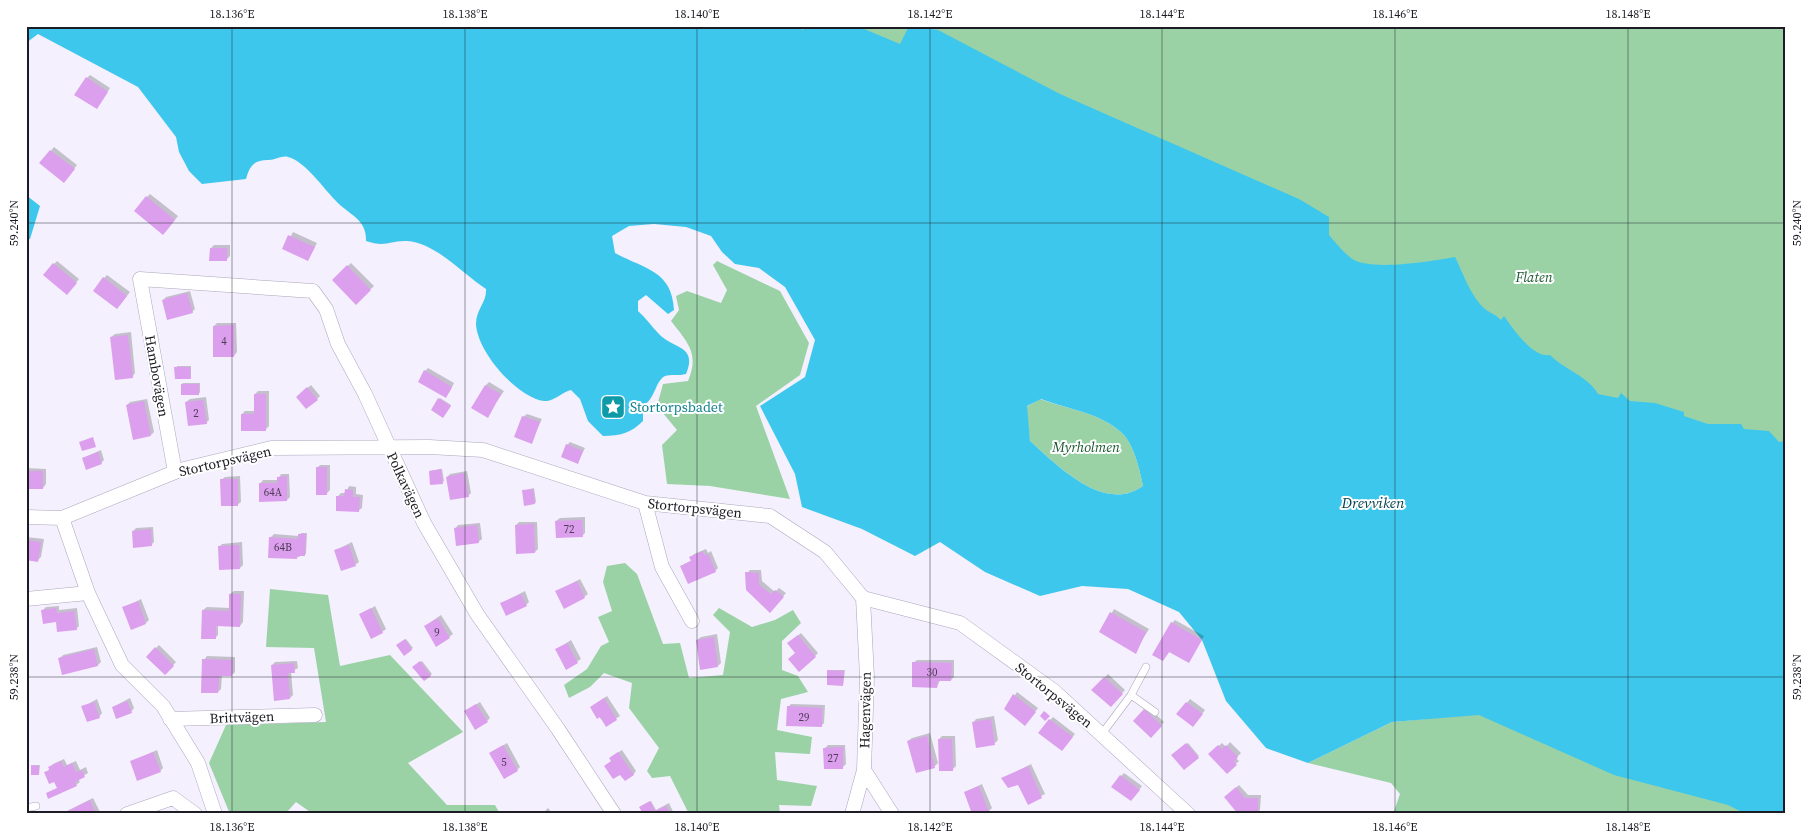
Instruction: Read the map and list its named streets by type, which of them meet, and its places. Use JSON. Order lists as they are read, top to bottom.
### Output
{
  "streets": {
    "street": [
      "Hambovägen",
      "Stortorpsvägen",
      "Polkavägen",
      "Hagenvägen",
      "Brittvägen"
    ]
  },
  "crossings": [
    ["Hambovägen", "Stortorpsvägen"],
    ["Hambovägen", "Polkavägen"],
    ["Stortorpsvägen", "Polkavägen"],
    ["Stortorpsvägen", "Hagenvägen"]
  ],
  "water": ["Drevviken"],
  "parks": ["Flaten", "Myrholmen"],
  "places": {
    "place": ["Stortorpsbadet"]
  },
  "house_numbers": [
    "4",
    "2",
    "64A",
    "72",
    "64B",
    "9",
    "30",
    "29",
    "27",
    "5"
  ],
  "coordinates": [
    "18.136°E",
    "18.138°E",
    "18.140°E",
    "18.142°E",
    "18.144°E",
    "18.146°E",
    "18.148°E",
    "59.240°N",
    "59.238°N"
  ]
}
